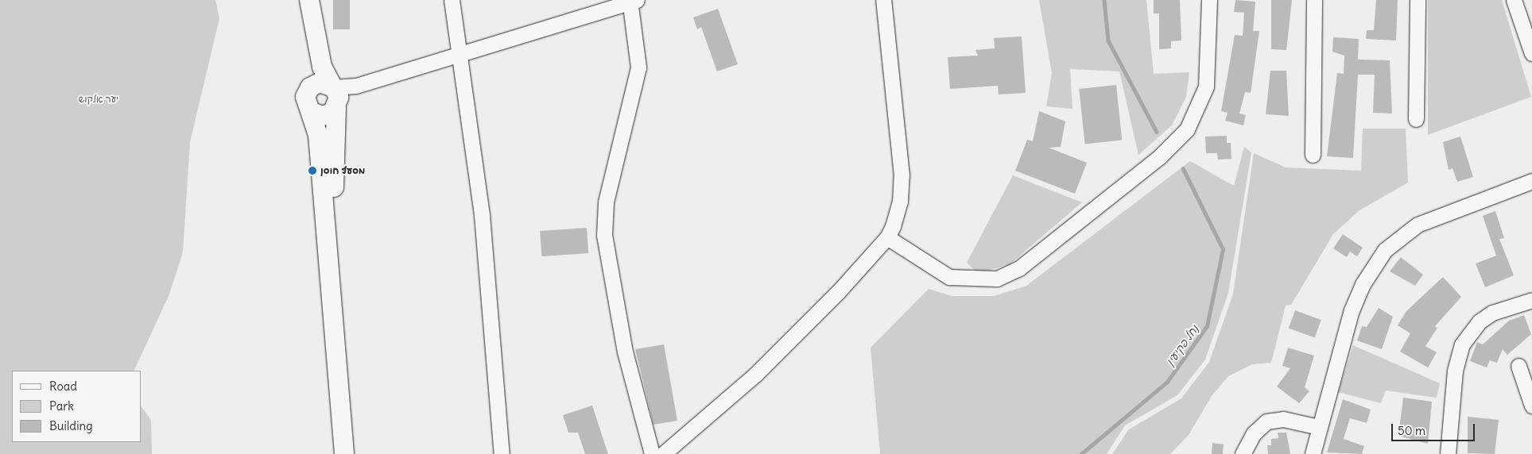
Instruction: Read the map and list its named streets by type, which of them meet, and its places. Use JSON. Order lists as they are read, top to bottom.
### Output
{
  "water": ["נחל פקיעין"],
  "parks": ["יער אלקוש"],
  "places": ["מסעף חוסן"],
  "legend": ["Road", "Park", "Building"],
  "scale_bar": "50 m"
}
